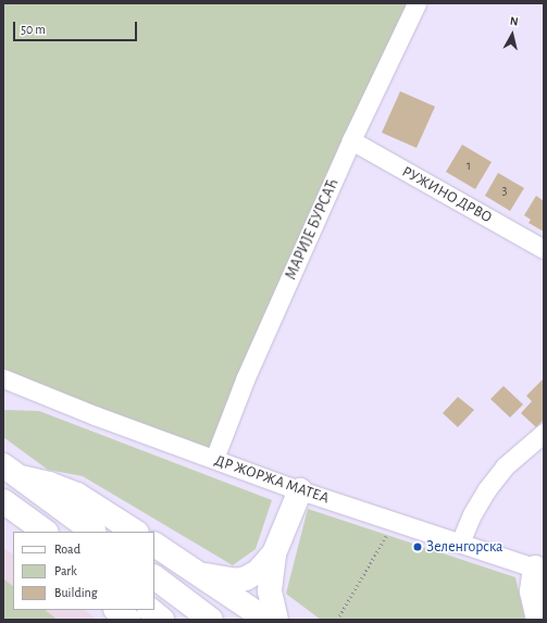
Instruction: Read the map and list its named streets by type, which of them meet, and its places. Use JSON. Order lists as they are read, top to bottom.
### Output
{
  "streets": {
    "street": ["РУЖИНО ДРВО", "МАРИЈЕ БУРСАЋ", "ДР ЖОРЖА МАТЕА"]
  },
  "crossings": [
    ["РУЖИНО ДРВО", "МАРИЈЕ БУРСАЋ"],
    ["МАРИЈЕ БУРСАЋ", "ДР ЖОРЖА МАТЕА"]
  ],
  "places": ["Зеленгорска"],
  "house_numbers": ["1", "3"],
  "legend": ["Road", "Park", "Building"],
  "scale_bar": "50 m",
  "north": "top"
}
